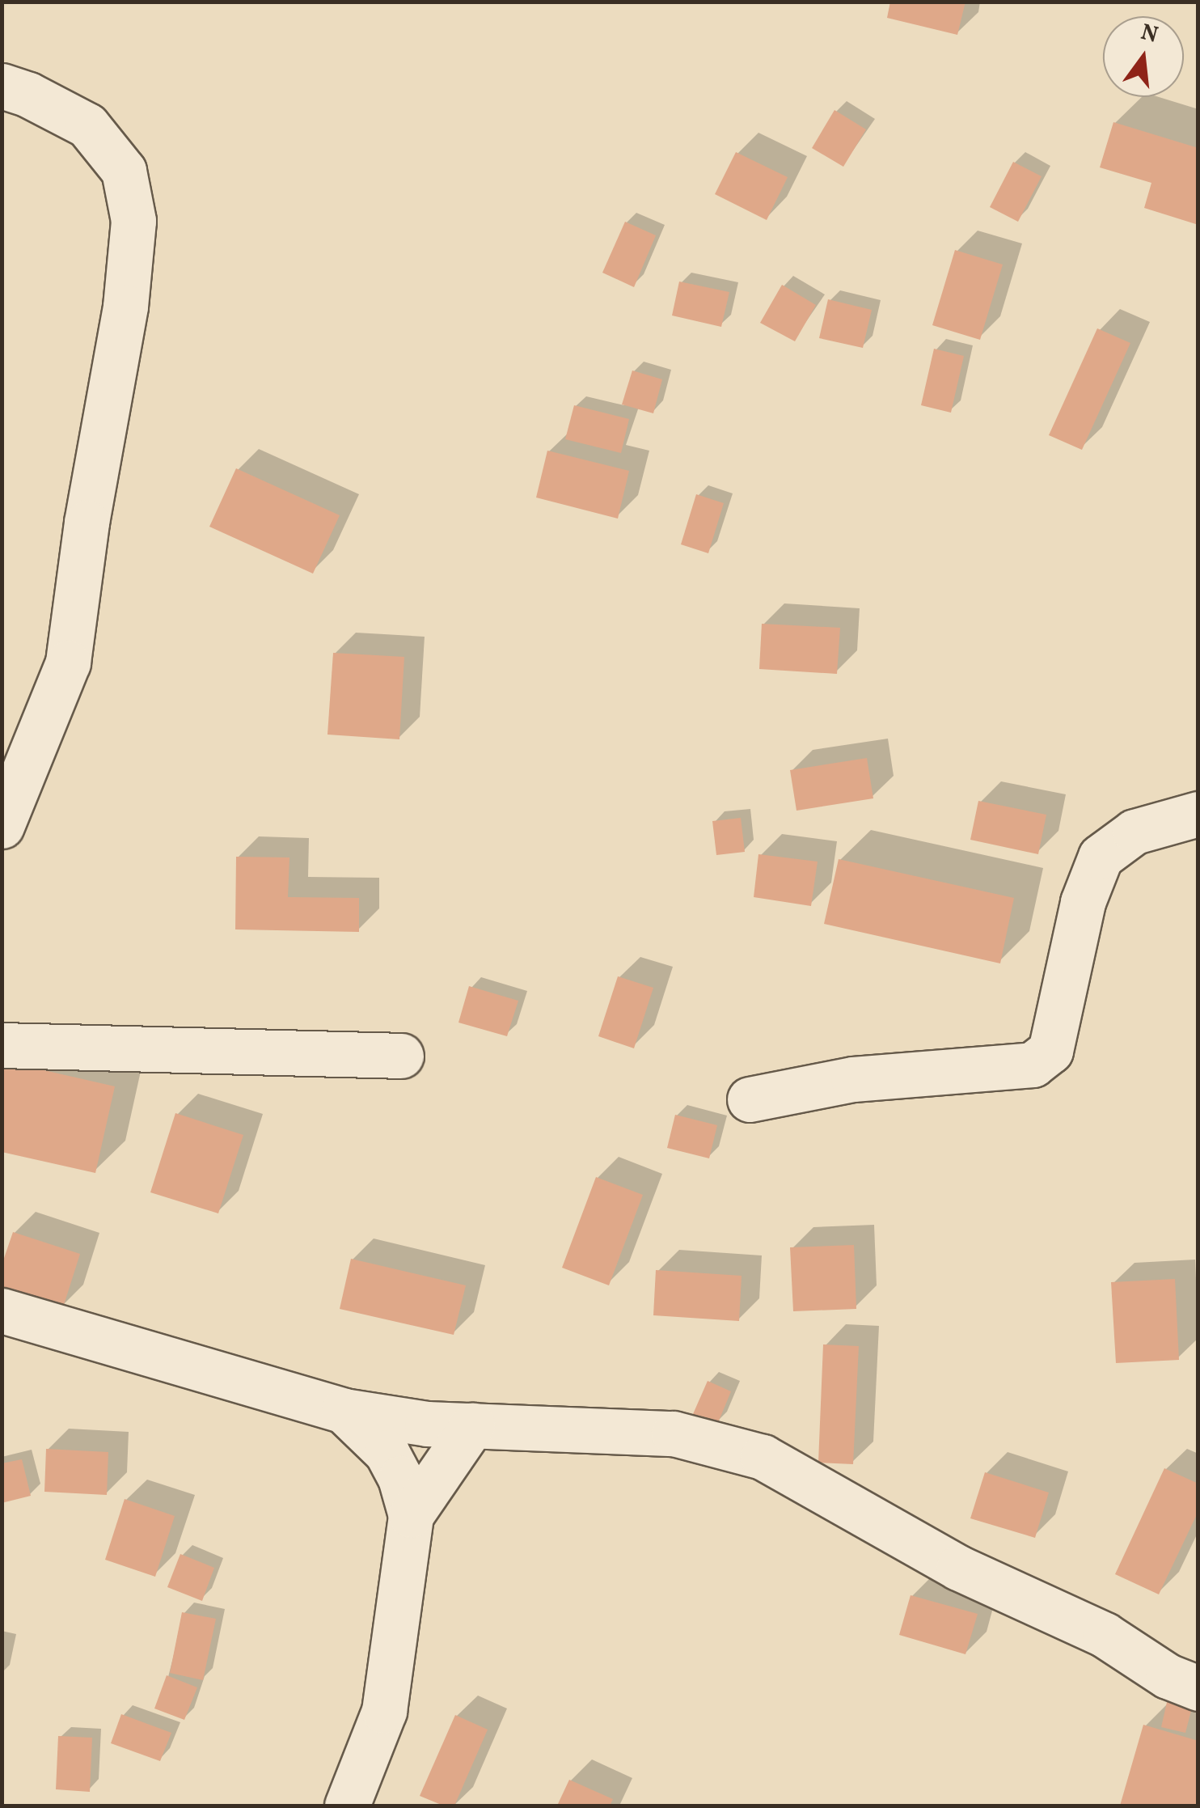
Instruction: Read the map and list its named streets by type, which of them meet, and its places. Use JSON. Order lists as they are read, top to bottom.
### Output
{
  "north": "top"
}
